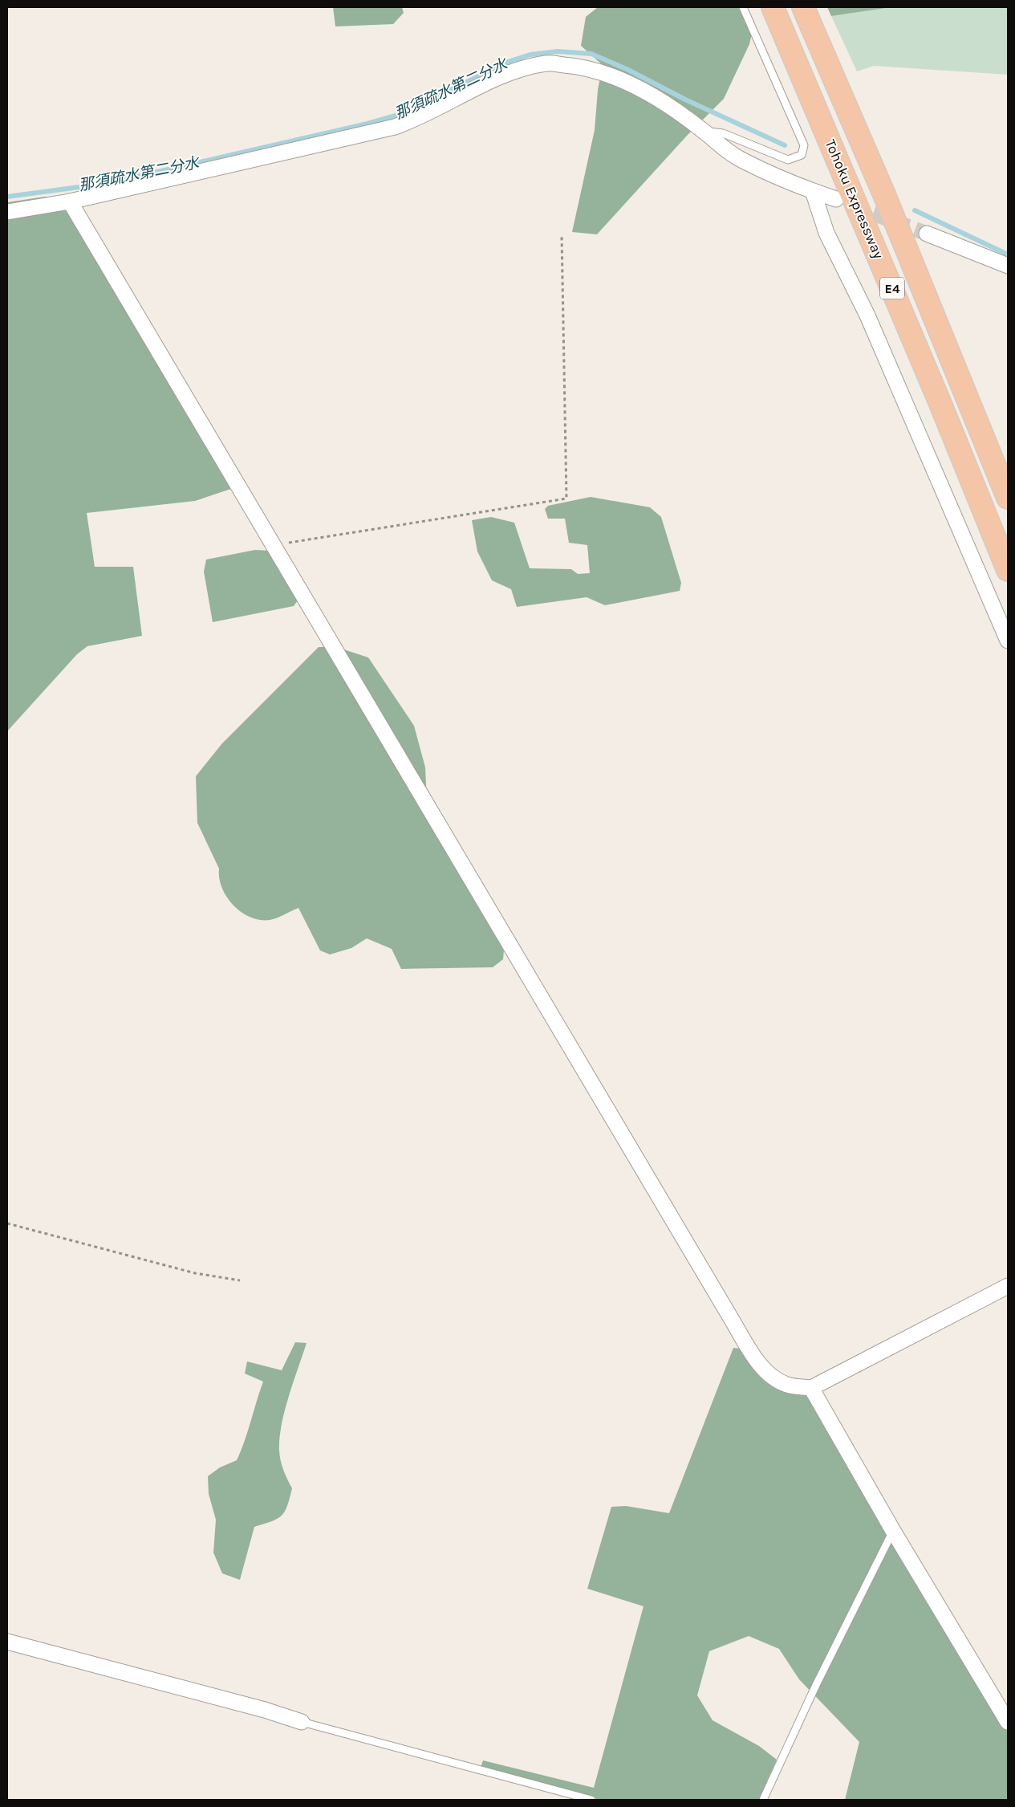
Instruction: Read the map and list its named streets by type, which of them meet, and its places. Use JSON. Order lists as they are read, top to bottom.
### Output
{
  "streets": {
    "highway": ["Tohoku Expressway", "E4"]
  },
  "water": ["那須疏水第二分水"]
}
